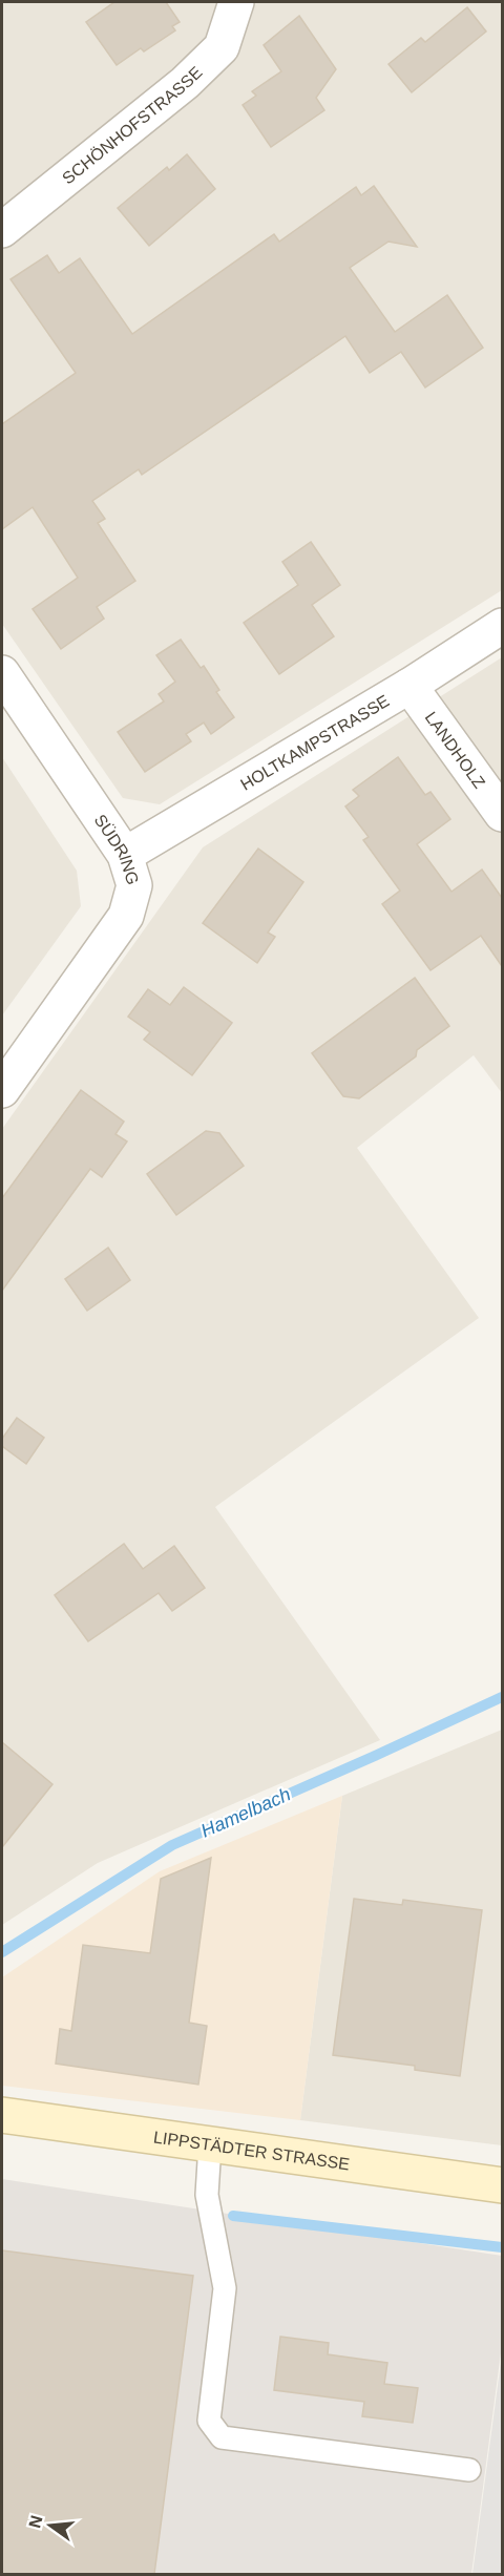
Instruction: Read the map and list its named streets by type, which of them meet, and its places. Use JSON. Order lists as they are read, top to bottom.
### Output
{
  "streets": {
    "street": [
      "SCHÖNHOFSTRASSE",
      "HOLTKAMPSTRASSE",
      "LANDHOLZ",
      "SÜDRING",
      "LIPPSTÄDTER STRASSE"
    ]
  },
  "crossings": [
    ["HOLTKAMPSTRASSE", "LANDHOLZ"],
    ["HOLTKAMPSTRASSE", "SÜDRING"]
  ],
  "water": ["Hamelbach"],
  "north": "left"
}
